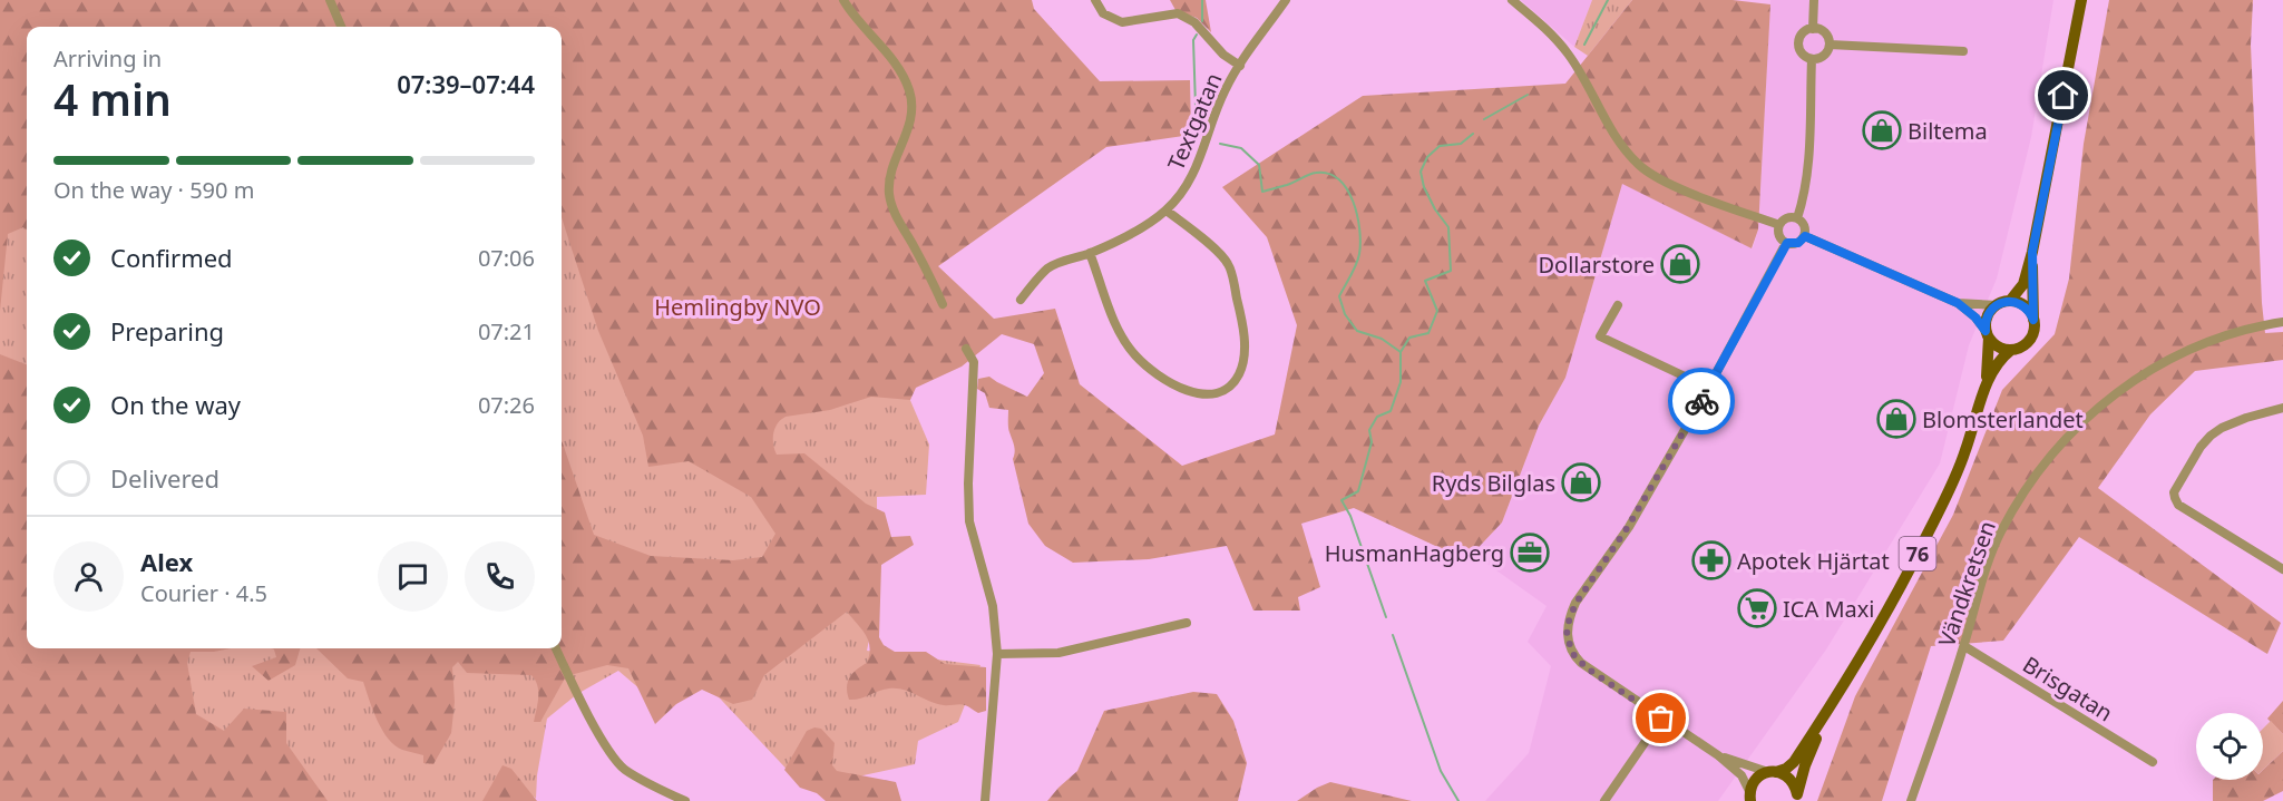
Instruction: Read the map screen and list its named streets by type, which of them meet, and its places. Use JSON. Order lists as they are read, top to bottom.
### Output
{
  "streets": {
    "main road": ["76"],
    "street": ["Textgatan", "Vändkretsen", "Brisgatan"]
  },
  "crossings": [
    ["Vändkretsen", "Brisgatan"]
  ],
  "parks": ["Hemlingby NVO"],
  "places": {
    "shop": [
      "Biltema",
      "Dollarstore",
      "Blomsterlandet",
      "Ryds Bilglas"
    ],
    "office": ["HusmanHagberg"],
    "pharmacy": ["Apotek Hjärtat"],
    "supermarket": ["ICA Maxi"]
  },
  "page": {
    "heading": ["4 min", "Arriving in", "07:39–07:44"],
    "panel": ["Alex", "Courier · 4.5"],
    "bar": "On the way · 590 m",
    "list": [
      ["Confirmed", "07:06"],
      ["Preparing", "07:21"],
      ["On the way", "07:26"],
      "Delivered"
    ]
  }
}
